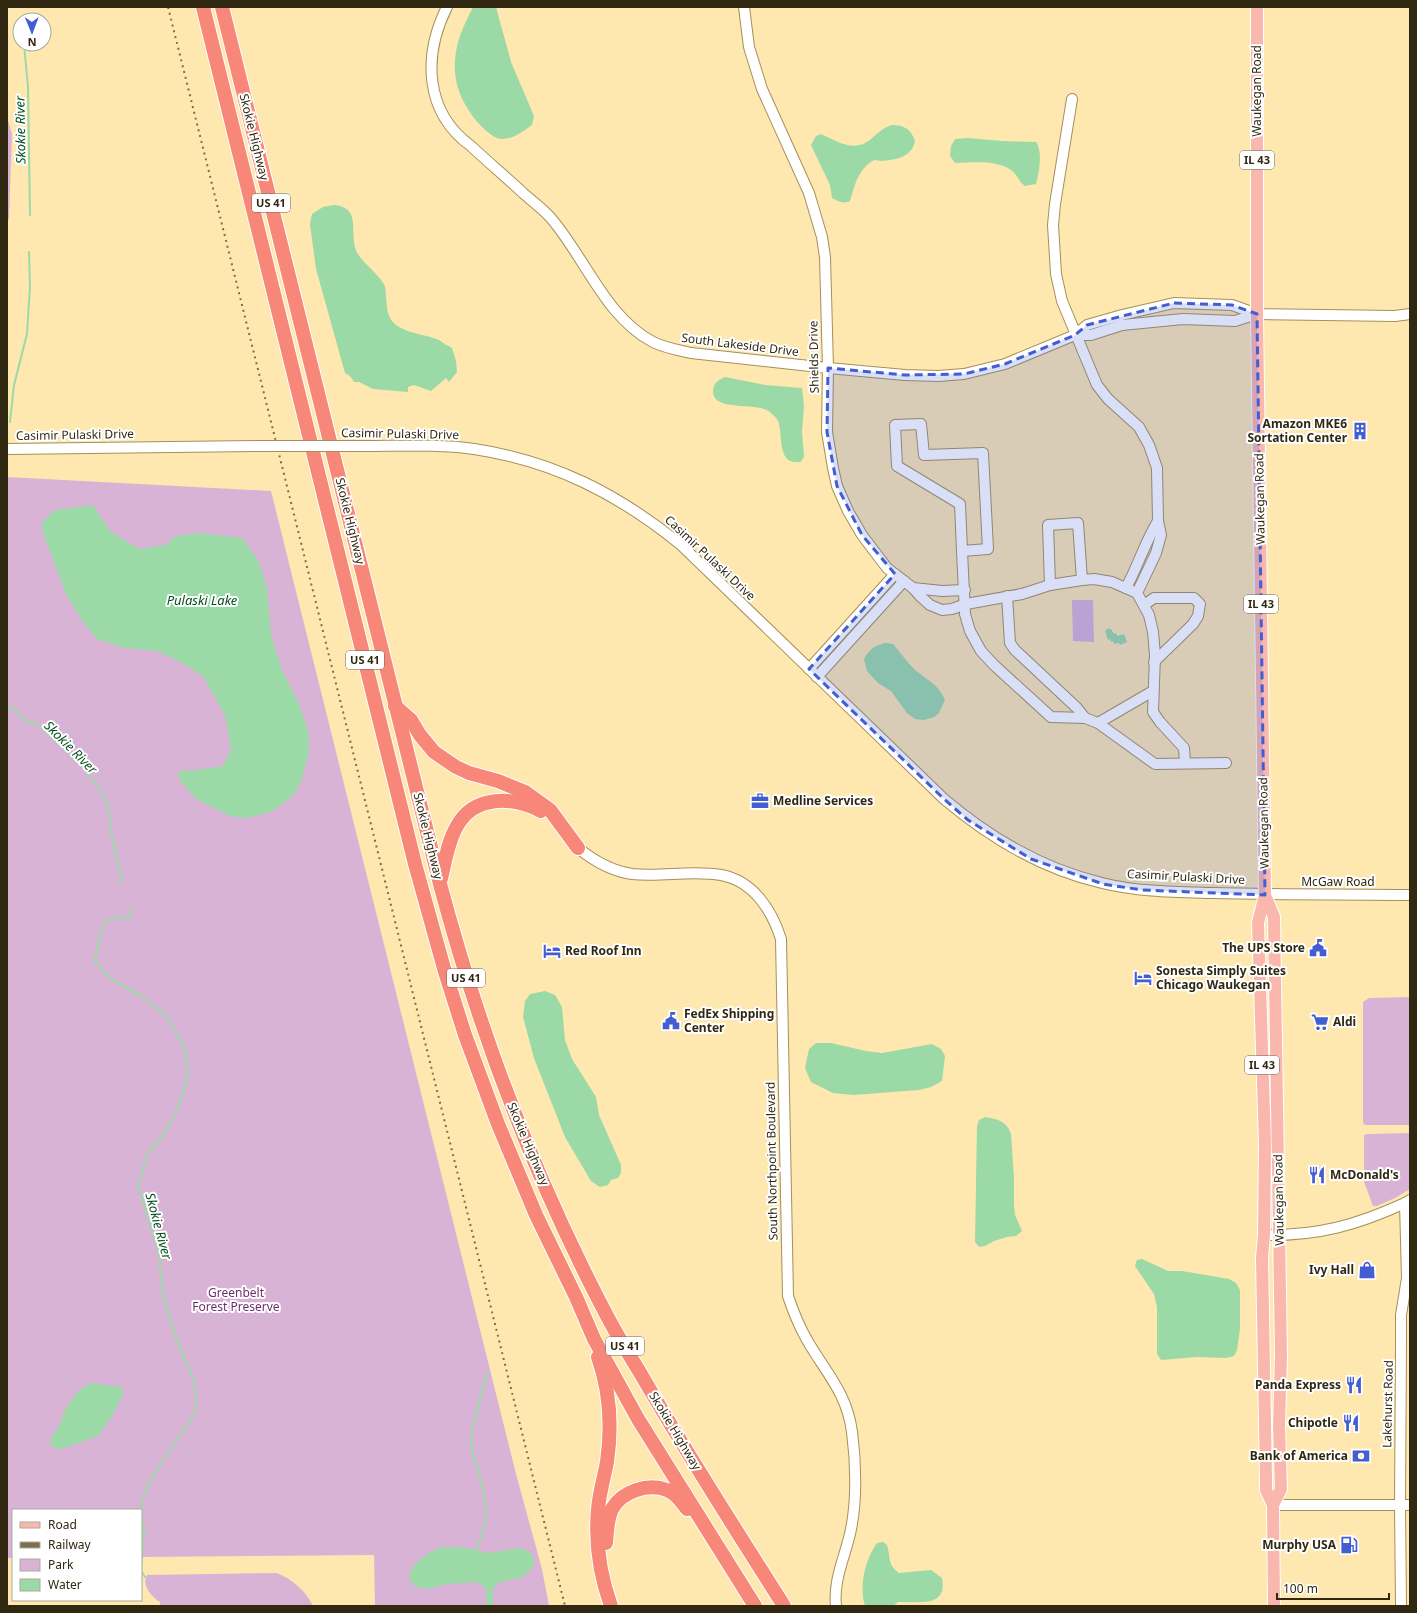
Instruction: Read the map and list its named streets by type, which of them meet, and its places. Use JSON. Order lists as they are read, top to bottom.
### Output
{
  "streets": {
    "highway": ["Skokie Highway", "US 41"],
    "main road": ["Waukegan Road", "IL 43"],
    "street": [
      "South Lakeside Drive",
      "Shields Drive",
      "Casimir Pulaski Drive",
      "McGaw Road",
      "South Northpoint Boulevard",
      "Lakehurst Road"
    ]
  },
  "crossings": [
    ["Waukegan Road", "South Lakeside Drive"],
    ["Waukegan Road", "Casimir Pulaski Drive"],
    ["Waukegan Road", "McGaw Road"],
    ["Waukegan Road", "Lakehurst Road"],
    ["South Lakeside Drive", "Shields Drive"],
    ["Casimir Pulaski Drive", "McGaw Road"]
  ],
  "water": ["Skokie River", "Pulaski Lake"],
  "parks": ["Greenbelt Forest Preserve"],
  "places": {
    "building": ["Amazon MKE6 Sortation Center"],
    "office": ["Medline Services"],
    "public building": ["The UPS Store", "FedEx Shipping Center"],
    "hotel": ["Red Roof Inn", "Sonesta Simply Suites Chicago Waukegan"],
    "supermarket": ["Aldi"],
    "restaurant": ["McDonald's", "Panda Express", "Chipotle"],
    "shop": ["Ivy Hall"],
    "bank": ["Bank of America"],
    "fuel station": ["Murphy USA"]
  },
  "legend": [
    "Road",
    "Railway",
    "Park",
    "Water"
  ],
  "scale_bar": "100 m",
  "north": "bottom"
}
